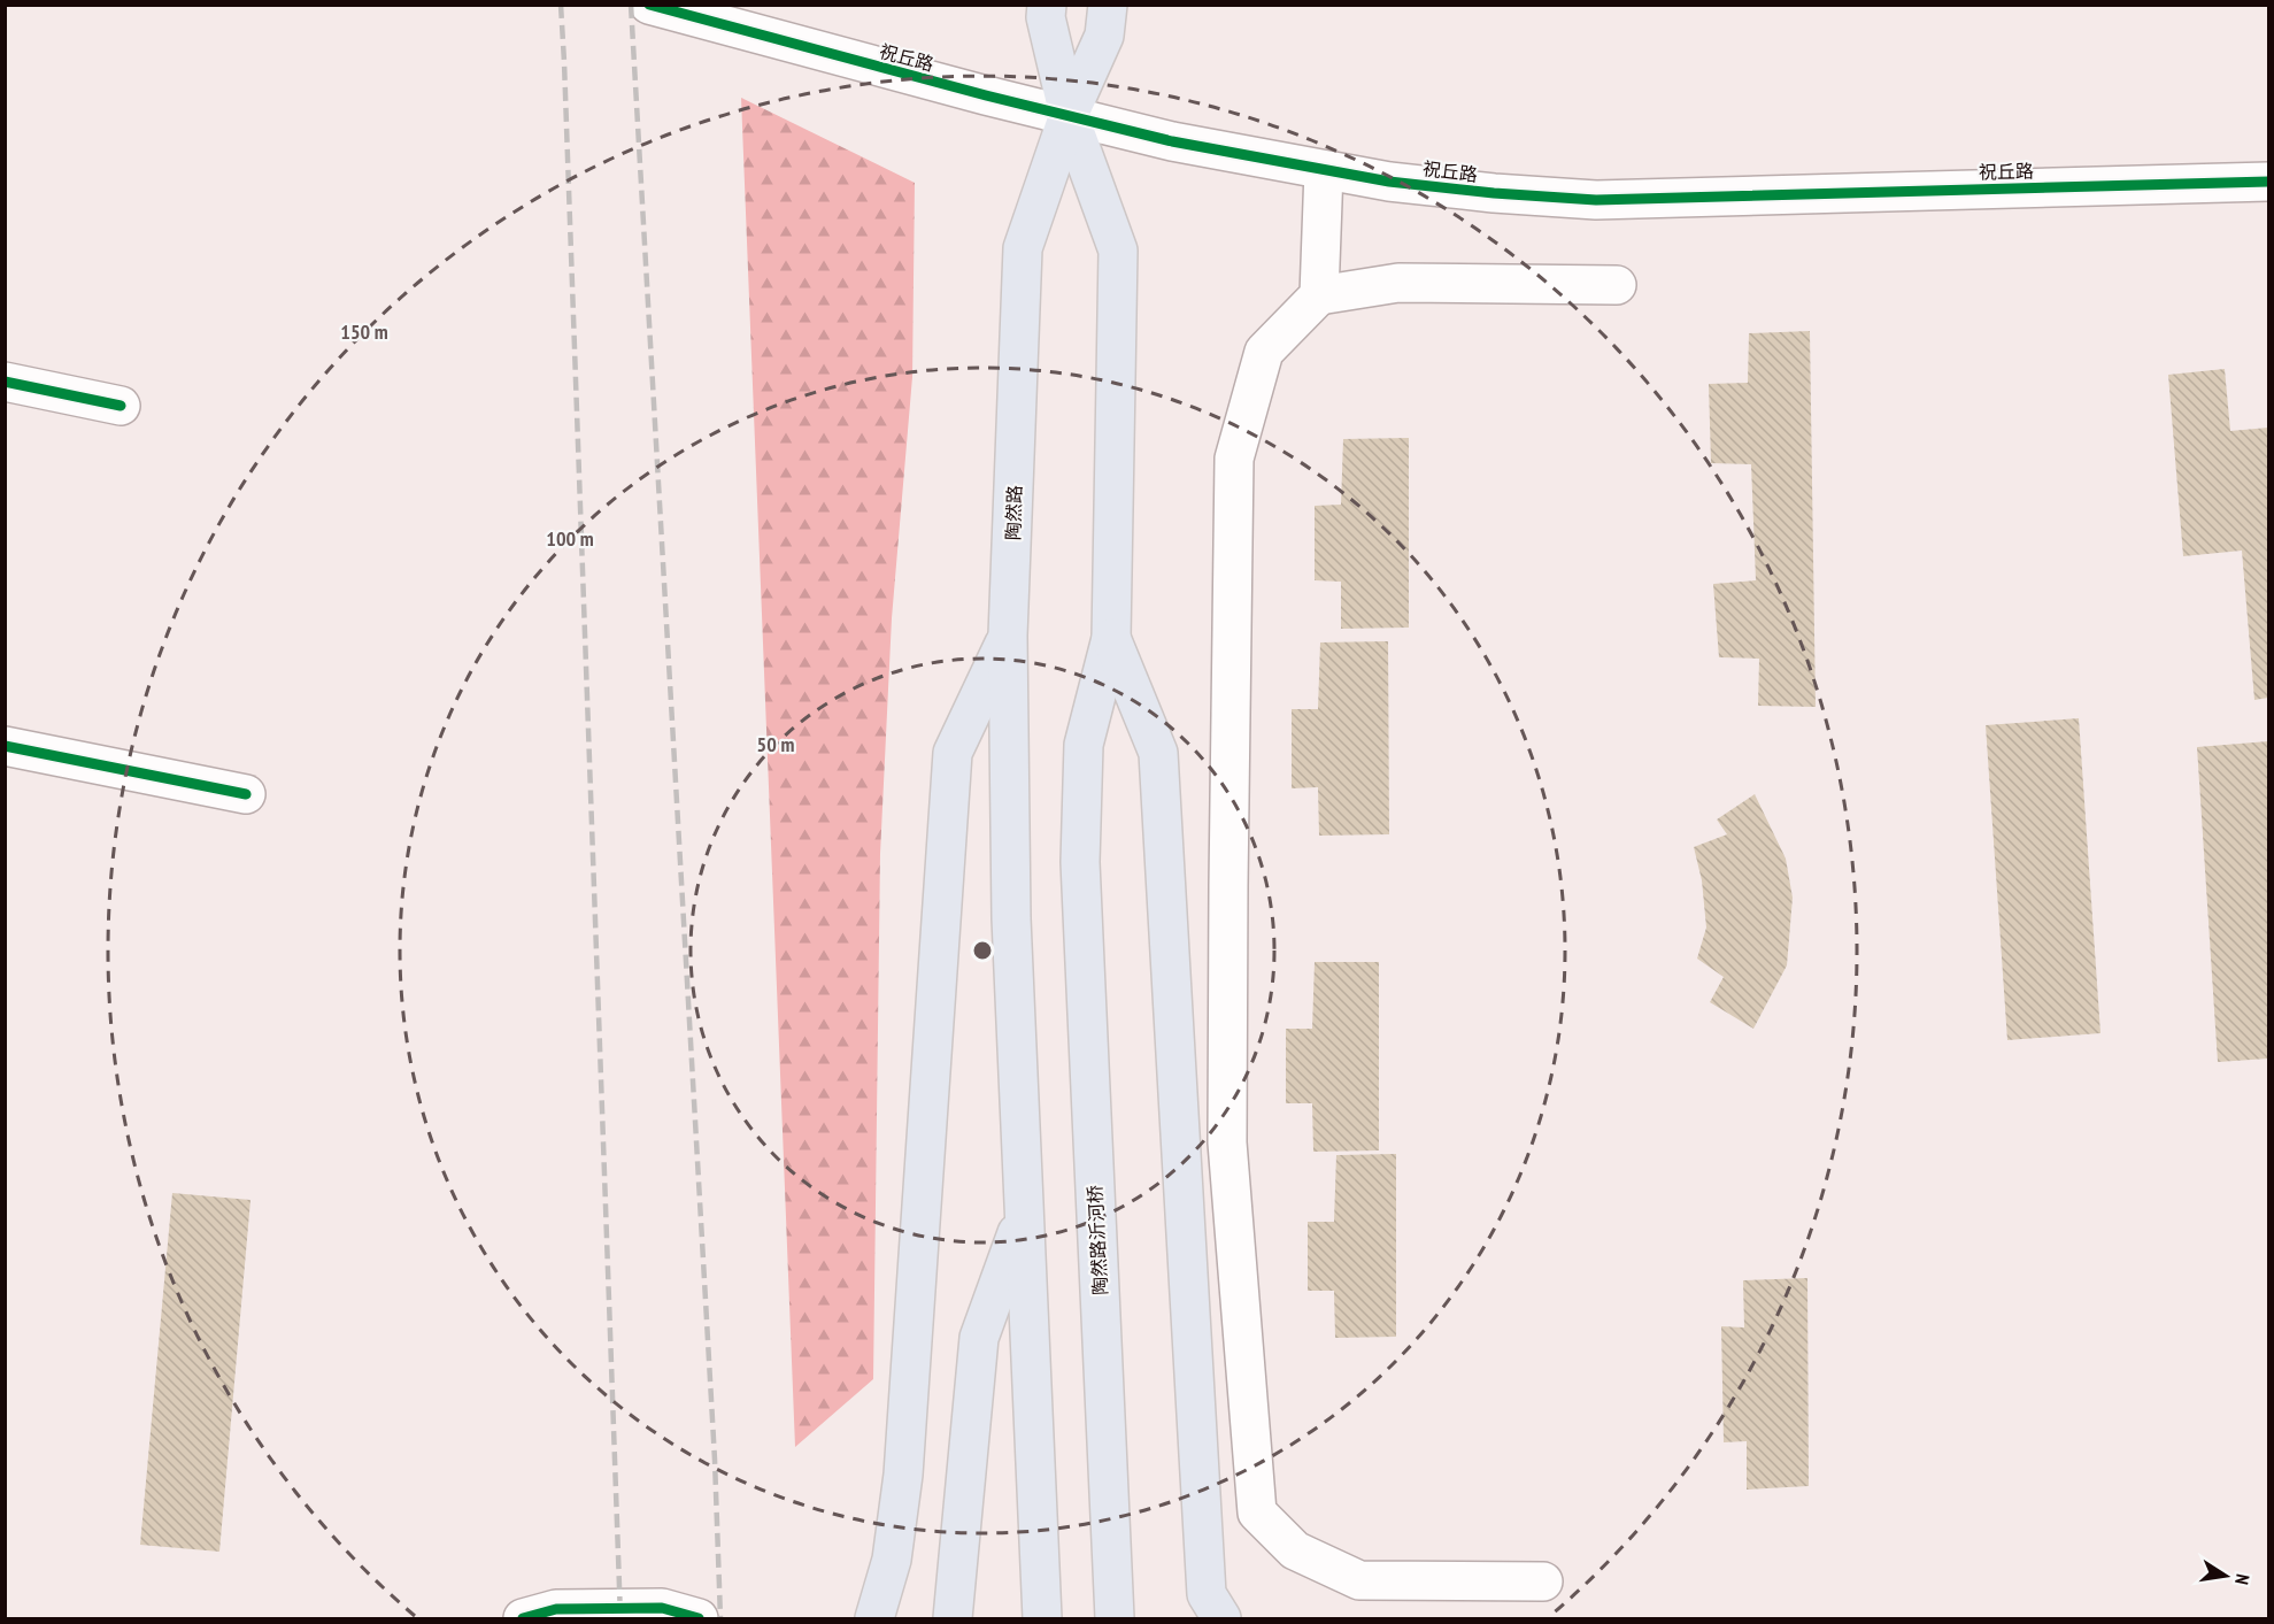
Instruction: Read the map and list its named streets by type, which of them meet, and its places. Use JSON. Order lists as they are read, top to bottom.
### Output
{
  "streets": {
    "main road": ["陶然路", "陶然路沂河桥"],
    "street": ["祝丘路"]
  },
  "crossings": [
    ["祝丘路", "陶然路"]
  ],
  "north": "right",
  "rings": ["150 m", "100 m", "50 m"]
}
